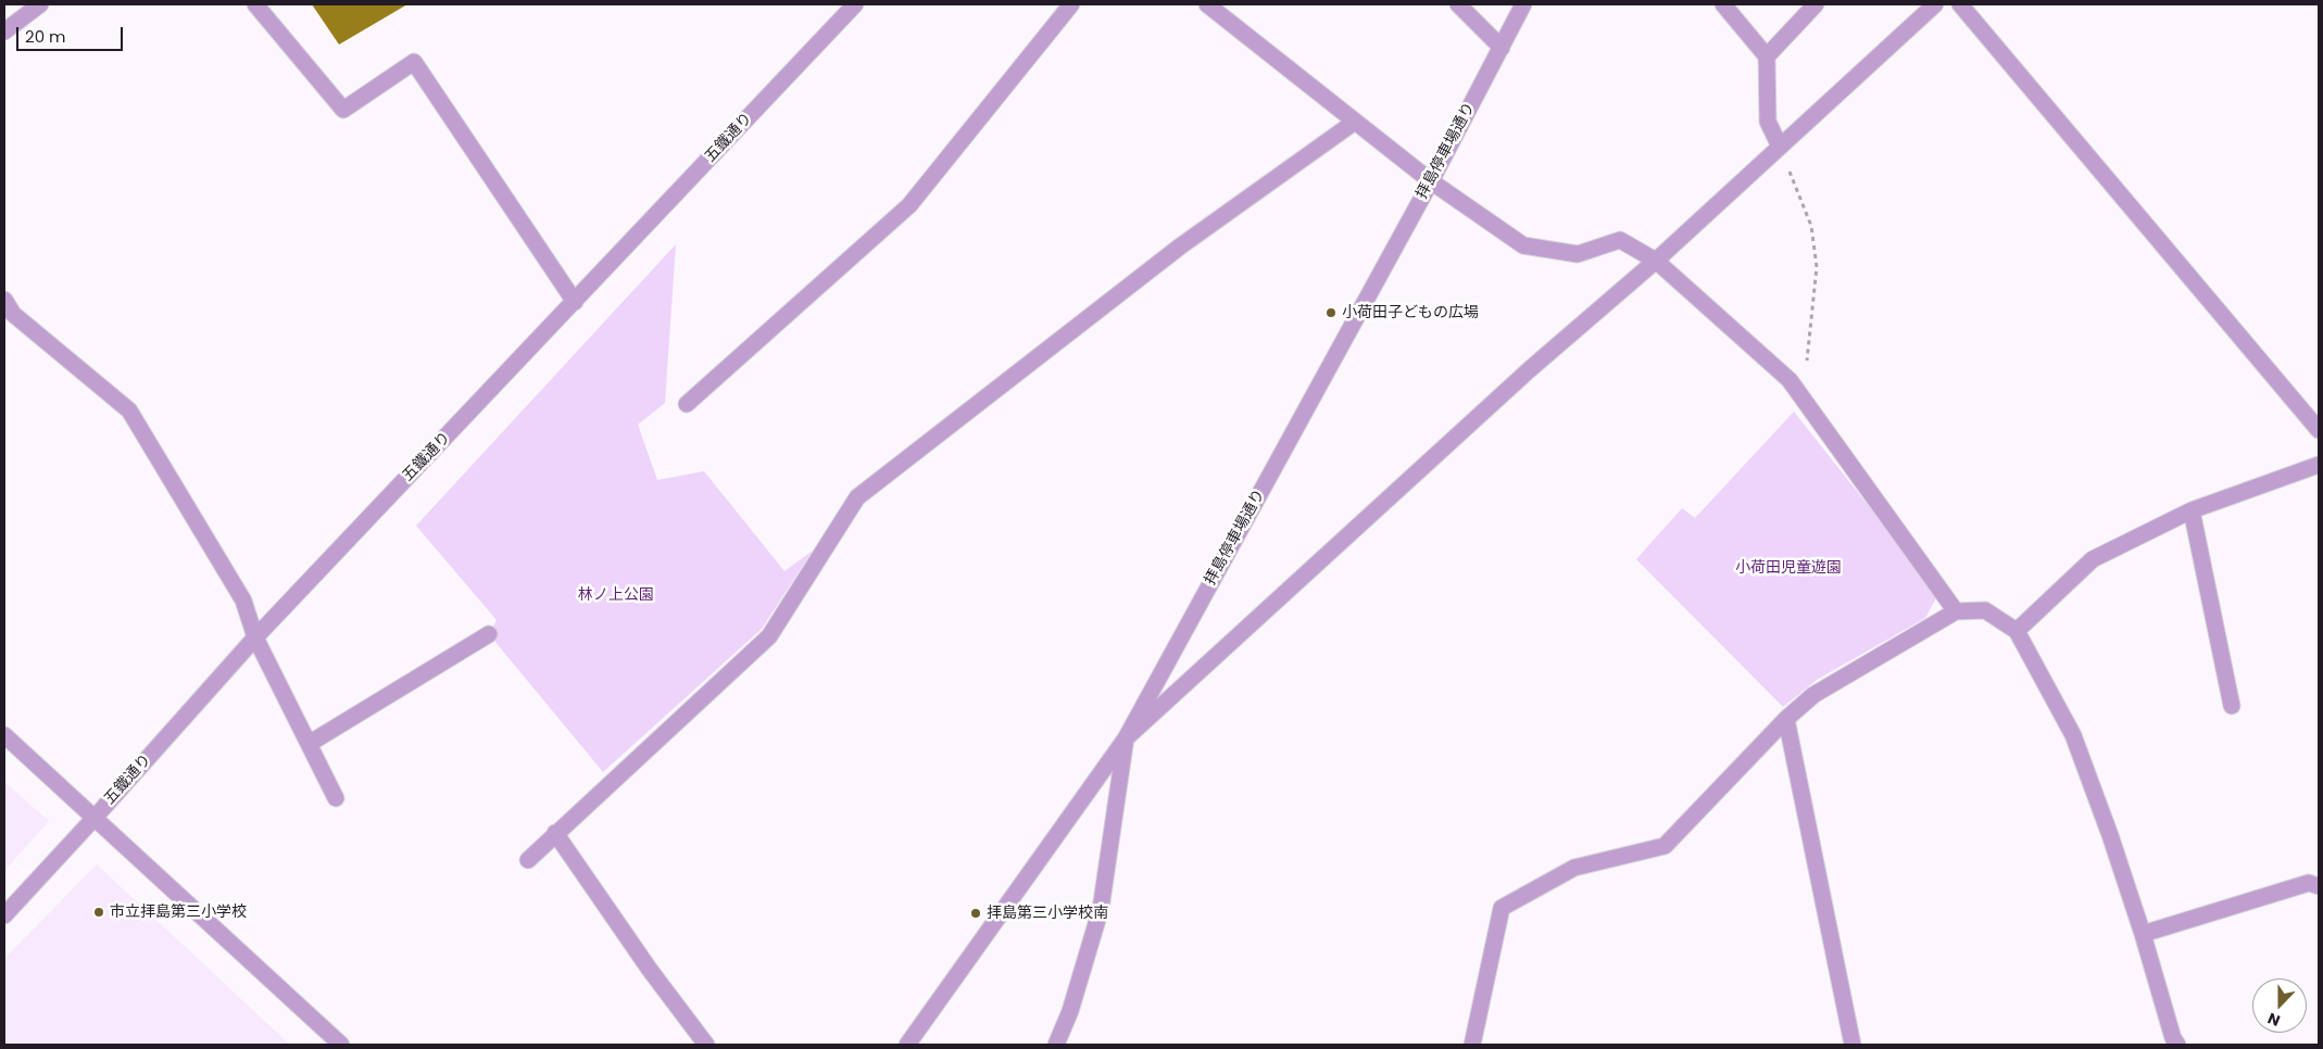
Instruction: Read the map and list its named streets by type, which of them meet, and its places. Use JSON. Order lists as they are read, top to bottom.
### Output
{
  "streets": {
    "street": ["五鐵通り", "拝島停車場通り"]
  },
  "parks": ["小荷田児童遊園", "林ノ上公園"],
  "places": ["小荷田子どもの広場", "市立拝島第三小学校", "拝島第三小学校南"],
  "scale_bar": "20 m",
  "north": "bottom"
}
